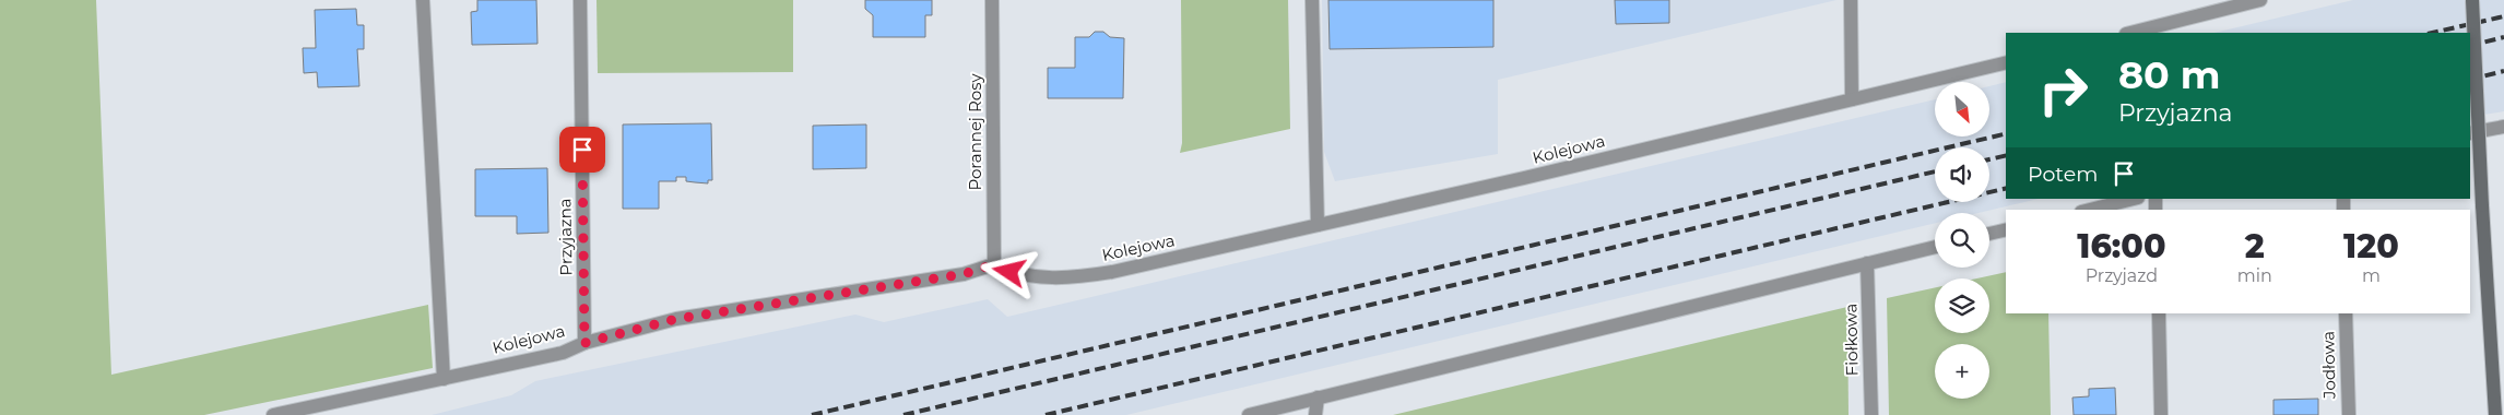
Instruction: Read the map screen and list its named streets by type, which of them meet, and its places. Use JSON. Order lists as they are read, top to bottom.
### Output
{
  "streets": {
    "street": [
      "Porannej Rosy",
      "Kolejowa",
      "Przyjazna",
      "Fiołkowa",
      "Jodłowa"
    ]
  },
  "crossings": [
    ["Porannej Rosy", "Kolejowa"],
    ["Kolejowa", "Przyjazna"]
  ],
  "north": "bottom right",
  "page": {
    "turn": ["80 m", "Przyjazna"],
    "map_buttons": "+",
    "then": "Potem",
    "eta": [
      "16:00",
      "Przyjazd",
      "2",
      "min",
      "120",
      "m"
    ]
  }
}
